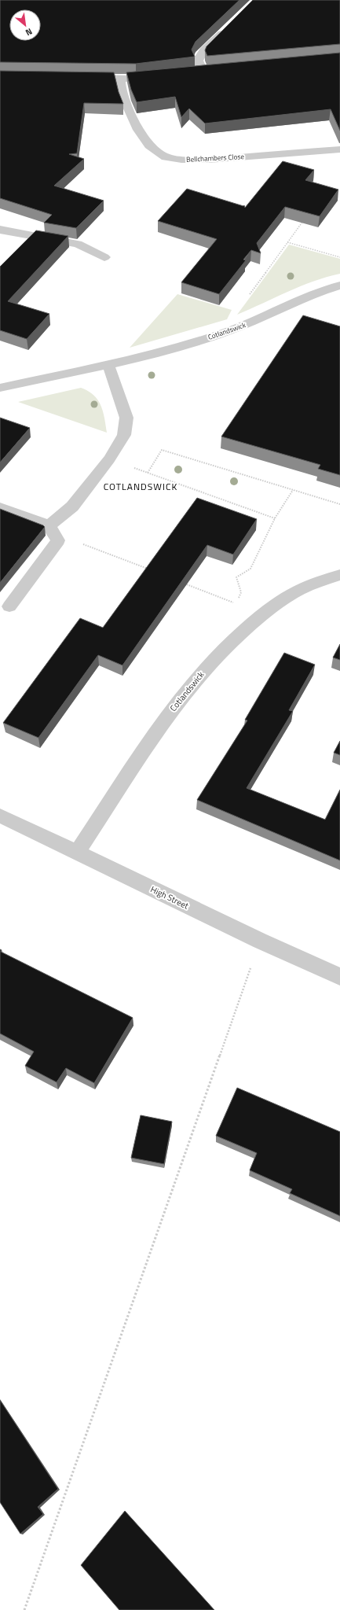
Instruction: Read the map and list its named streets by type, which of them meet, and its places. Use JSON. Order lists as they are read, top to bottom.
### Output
{
  "streets": {
    "street": ["Bellchambers Close", "Cotlandswick", "High Street"]
  },
  "crossings": [
    ["Cotlandswick", "High Street"]
  ],
  "districts": ["COTLANDSWICK"],
  "north": "bottom right"
}
